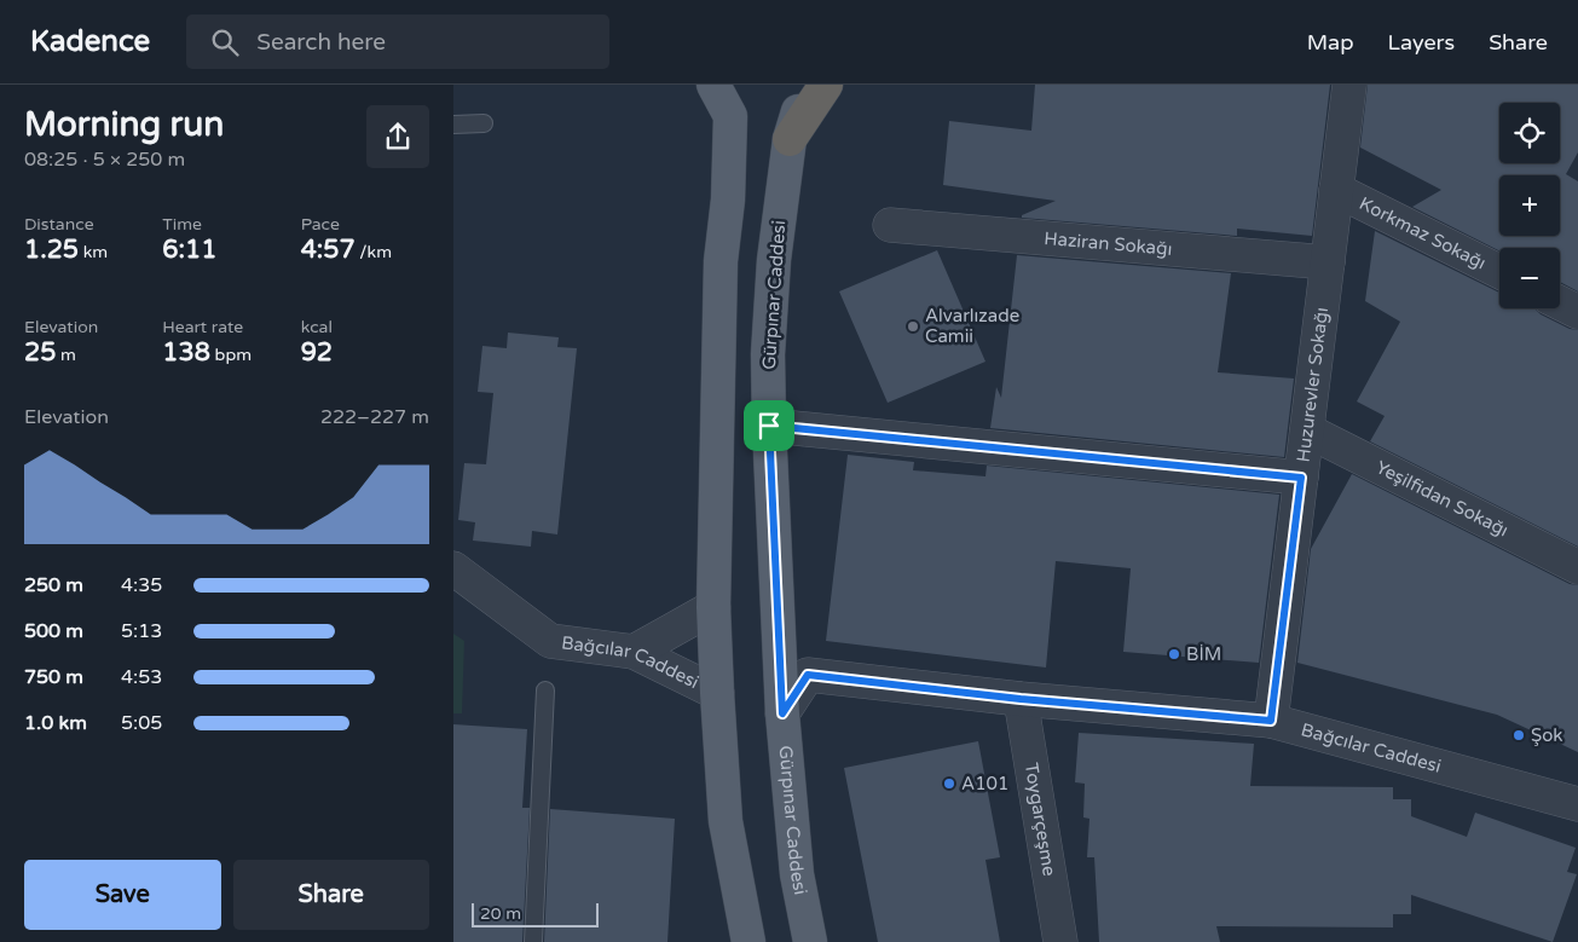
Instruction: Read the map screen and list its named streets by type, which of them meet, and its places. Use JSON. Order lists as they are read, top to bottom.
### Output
{
  "streets": {
    "main road": ["Gürpınar Caddesi"],
    "street": [
      "Korkmaz Sokağı",
      "Haziran Sokağı",
      "Huzurevler Sokağı",
      "Yeşilfidan Sokağı",
      "Bağcılar Caddesi",
      "Toygarçeşme"
    ]
  },
  "crossings": [
    ["Korkmaz Sokağı", "Huzurevler Sokağı"],
    ["Haziran Sokağı", "Huzurevler Sokağı"],
    ["Gürpınar Caddesi", "Bağcılar Caddesi"],
    ["Huzurevler Sokağı", "Yeşilfidan Sokağı"],
    ["Huzurevler Sokağı", "Bağcılar Caddesi"],
    ["Bağcılar Caddesi", "Toygarçeşme"]
  ],
  "places": [
    "Alvarlızade Camii",
    "BİM",
    "Şok",
    "A101"
  ],
  "scale_bar": "20 m",
  "page": {
    "header": "Kadence",
    "search": "Search here",
    "nav": ["Map", "Layers", "Share"],
    "heading": ["Morning run", "08:25 · 5 × 250 m"],
    "map_buttons": ["+", "−"],
    "stats": [
      ["Distance", "1.25 km"],
      ["Time", "6:11"],
      ["Pace", "4:57 /km"],
      ["Elevation", "25 m"],
      ["Heart rate", "138 bpm"],
      ["kcal", "92"]
    ],
    "chart": ["Elevation", "222–227 m"],
    "list": [
      {
        "name": "250 m",
        "note": "4:35"
      },
      {
        "name": "500 m",
        "note": "5:13"
      },
      {
        "name": "750 m",
        "note": "4:53"
      },
      {
        "name": "1.0 km",
        "note": "5:05"
      }
    ],
    "buttons": ["Save", "Share"],
    "scale": "20 m"
  }
}
